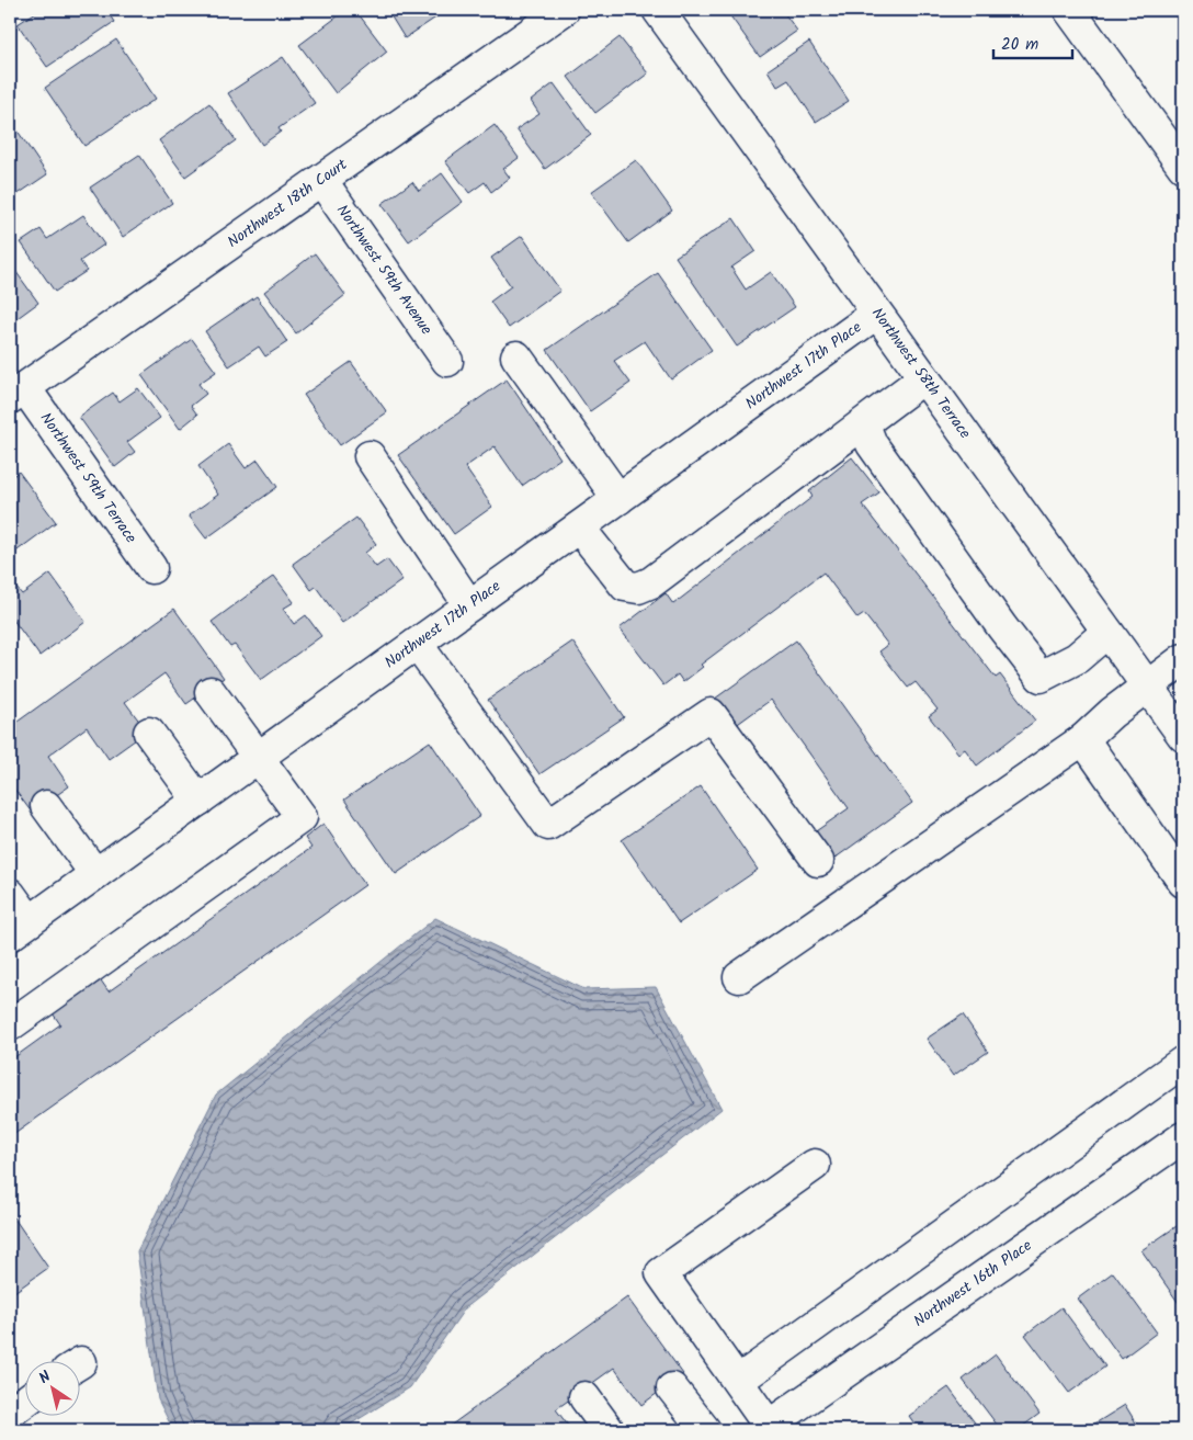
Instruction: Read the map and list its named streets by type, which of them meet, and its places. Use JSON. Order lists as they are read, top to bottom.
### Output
{
  "streets": {
    "street": [
      "Northwest 18th Court",
      "Northwest 59th Avenue",
      "Northwest 17th Place",
      "Northwest 58th Terrace",
      "Northwest 59th Terrace",
      "Northwest 16th Place"
    ]
  },
  "crossings": [
    ["Northwest 18th Court", "Northwest 59th Avenue"],
    ["Northwest 18th Court", "Northwest 59th Terrace"],
    ["Northwest 17th Place", "Northwest 58th Terrace"]
  ],
  "scale_bar": "20 m",
  "north": "top left"
}
